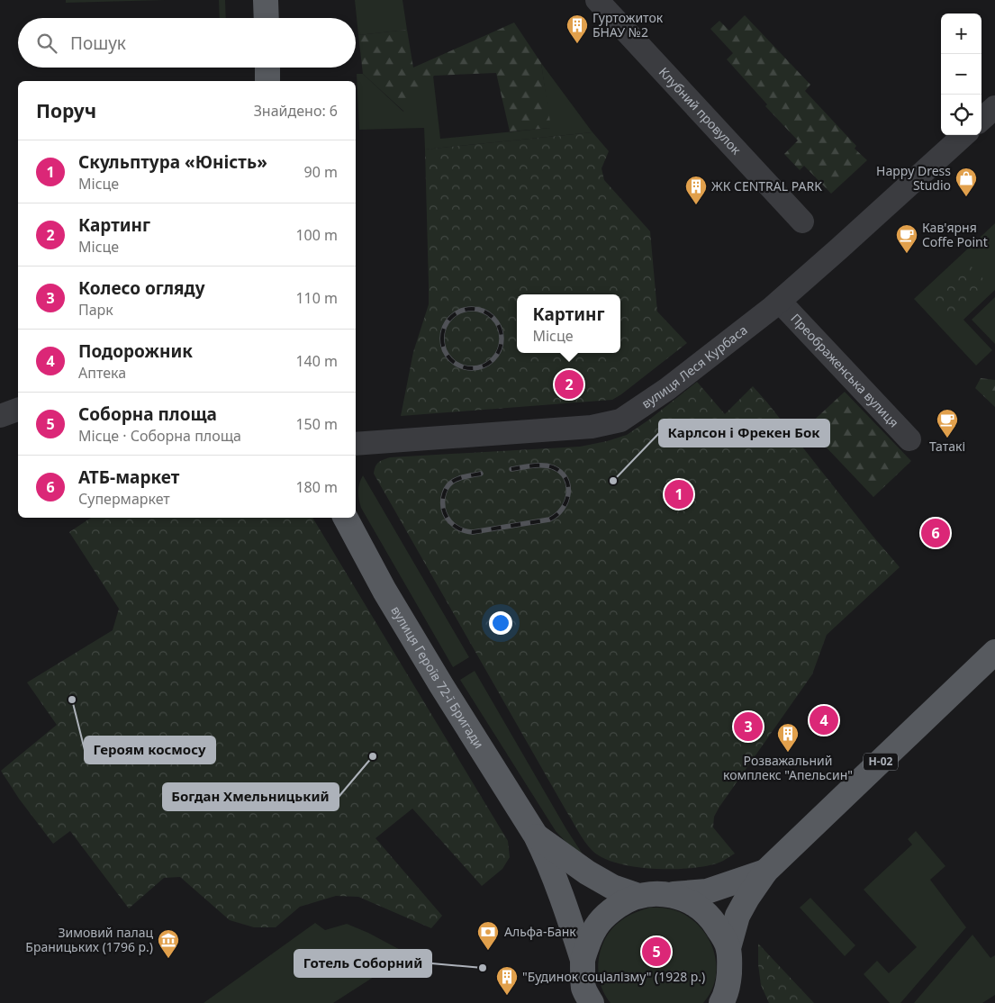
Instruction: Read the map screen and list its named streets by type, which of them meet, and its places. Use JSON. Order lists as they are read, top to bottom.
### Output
{
  "streets": {
    "main road": ["вулиця Героїв 72-ї Бригади", "Н-02"],
    "street": ["Клубний провулок", "вулиця Леся Курбаса", "Преображенська вулиця"]
  },
  "crossings": [
    ["вулиця Леся Курбаса", "Преображенська вулиця"],
    ["вулиця Героїв 72-ї Бригади", "Н-02"]
  ],
  "places": {
    "building": [
      "Гуртожиток БНАУ №2",
      "ЖК CENTRAL PARK",
      "Розважальний комплекс \"Апельсин\"",
      "\"Будинок соціалізму\" (1928 р.)"
    ],
    "shop": ["Happy Dress Studio"],
    "cafe": ["Кав'ярня Coffe Point", "Татакі"],
    "other": [
      "Карлсон і Фрекен Бок",
      "Героям космосу",
      "Богдан Хмельницький",
      "Готель Соборний"
    ],
    "bank": ["Альфа-Банк"],
    "museum": ["Зимовий палац Браницьких (1796 р.)"]
  },
  "page": {
    "map_buttons": ["+", "−"],
    "search": "Пошук",
    "heading": ["Поруч", "Знайдено: 6"],
    "list": [
      {
        "mark": "1",
        "name": "Скульптура «Юність»",
        "note": "Місце",
        "value": "90 m"
      },
      {
        "mark": "2",
        "name": "Картинг",
        "note": "Місце",
        "value": "100 m"
      },
      {
        "mark": "3",
        "name": "Колесо огляду",
        "note": "Парк",
        "value": "110 m"
      },
      {
        "mark": "4",
        "name": "Подорожник",
        "note": "Аптека",
        "value": "140 m"
      },
      {
        "mark": "5",
        "name": "Соборна площа",
        "note": "Місце · Соборна площа",
        "value": "150 m"
      },
      {
        "mark": "6",
        "name": "АТБ-маркет",
        "note": "Супермаркет",
        "value": "180 m"
      }
    ],
    "popup": ["Картинг", "Місце"],
    "pins": [
      "2",
      "1",
      "6",
      "4",
      "3",
      "5"
    ]
  }
}
